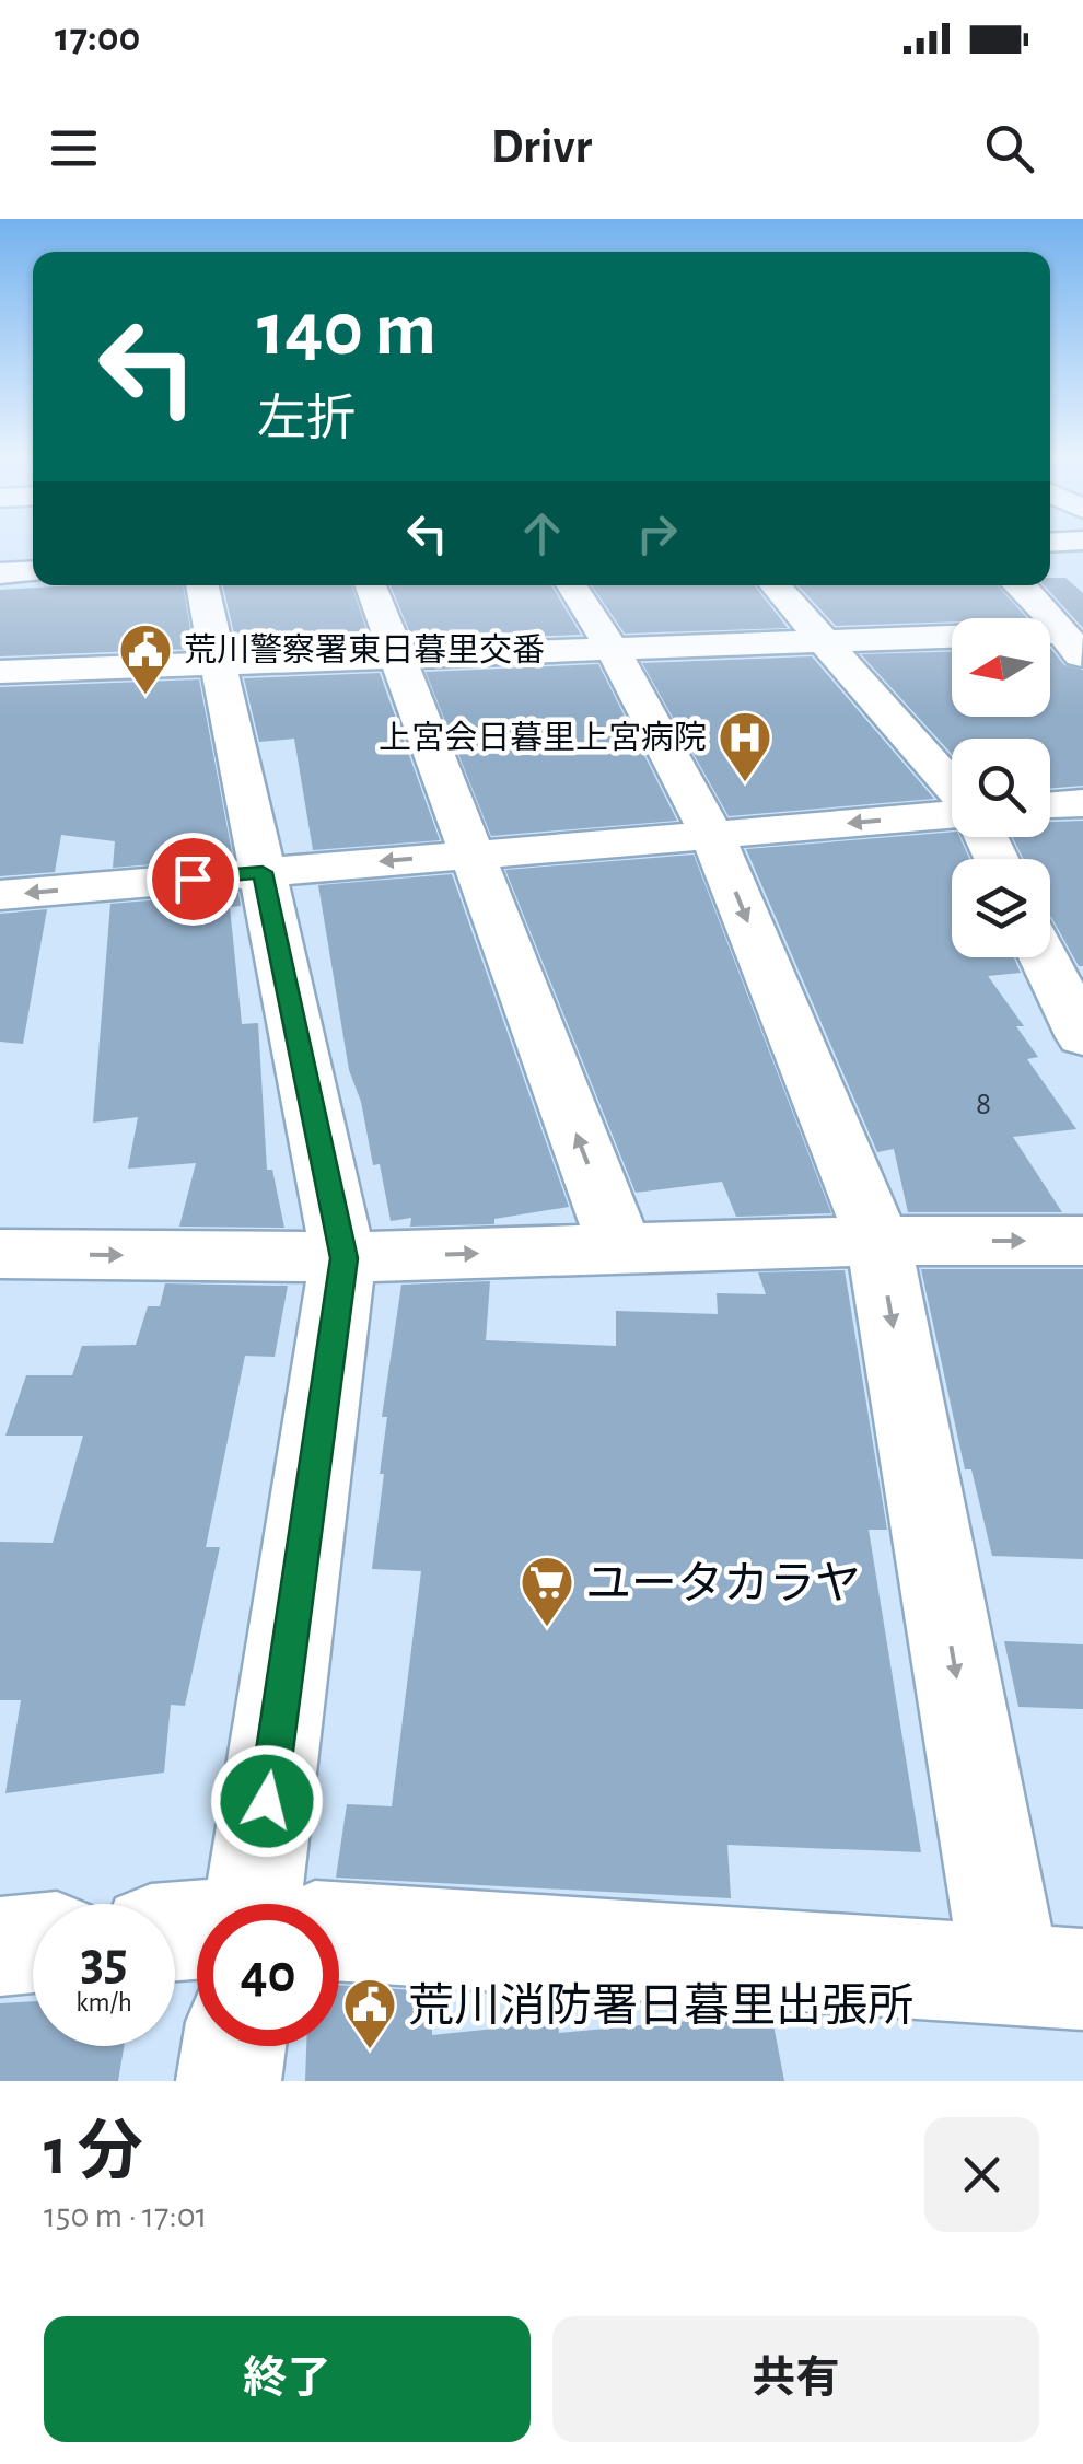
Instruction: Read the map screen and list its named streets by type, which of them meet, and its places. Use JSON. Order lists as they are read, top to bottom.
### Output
{
  "places": {
    "public building": ["荒川警察署東日暮里交番", "荒川消防署日暮里出張所"],
    "hospital": ["上宮会日暮里上宮病院"],
    "supermarket": ["ユータカラヤ"]
  },
  "house_numbers": ["8"],
  "north": "left",
  "page": {
    "status": "17:00",
    "header": "Drivr",
    "turn": ["140 m", "左折"],
    "speed": "35 km/h",
    "limit": "40",
    "heading": ["1 分", "150 m · 17:01"],
    "buttons": ["終了", "共有"]
  }
}
